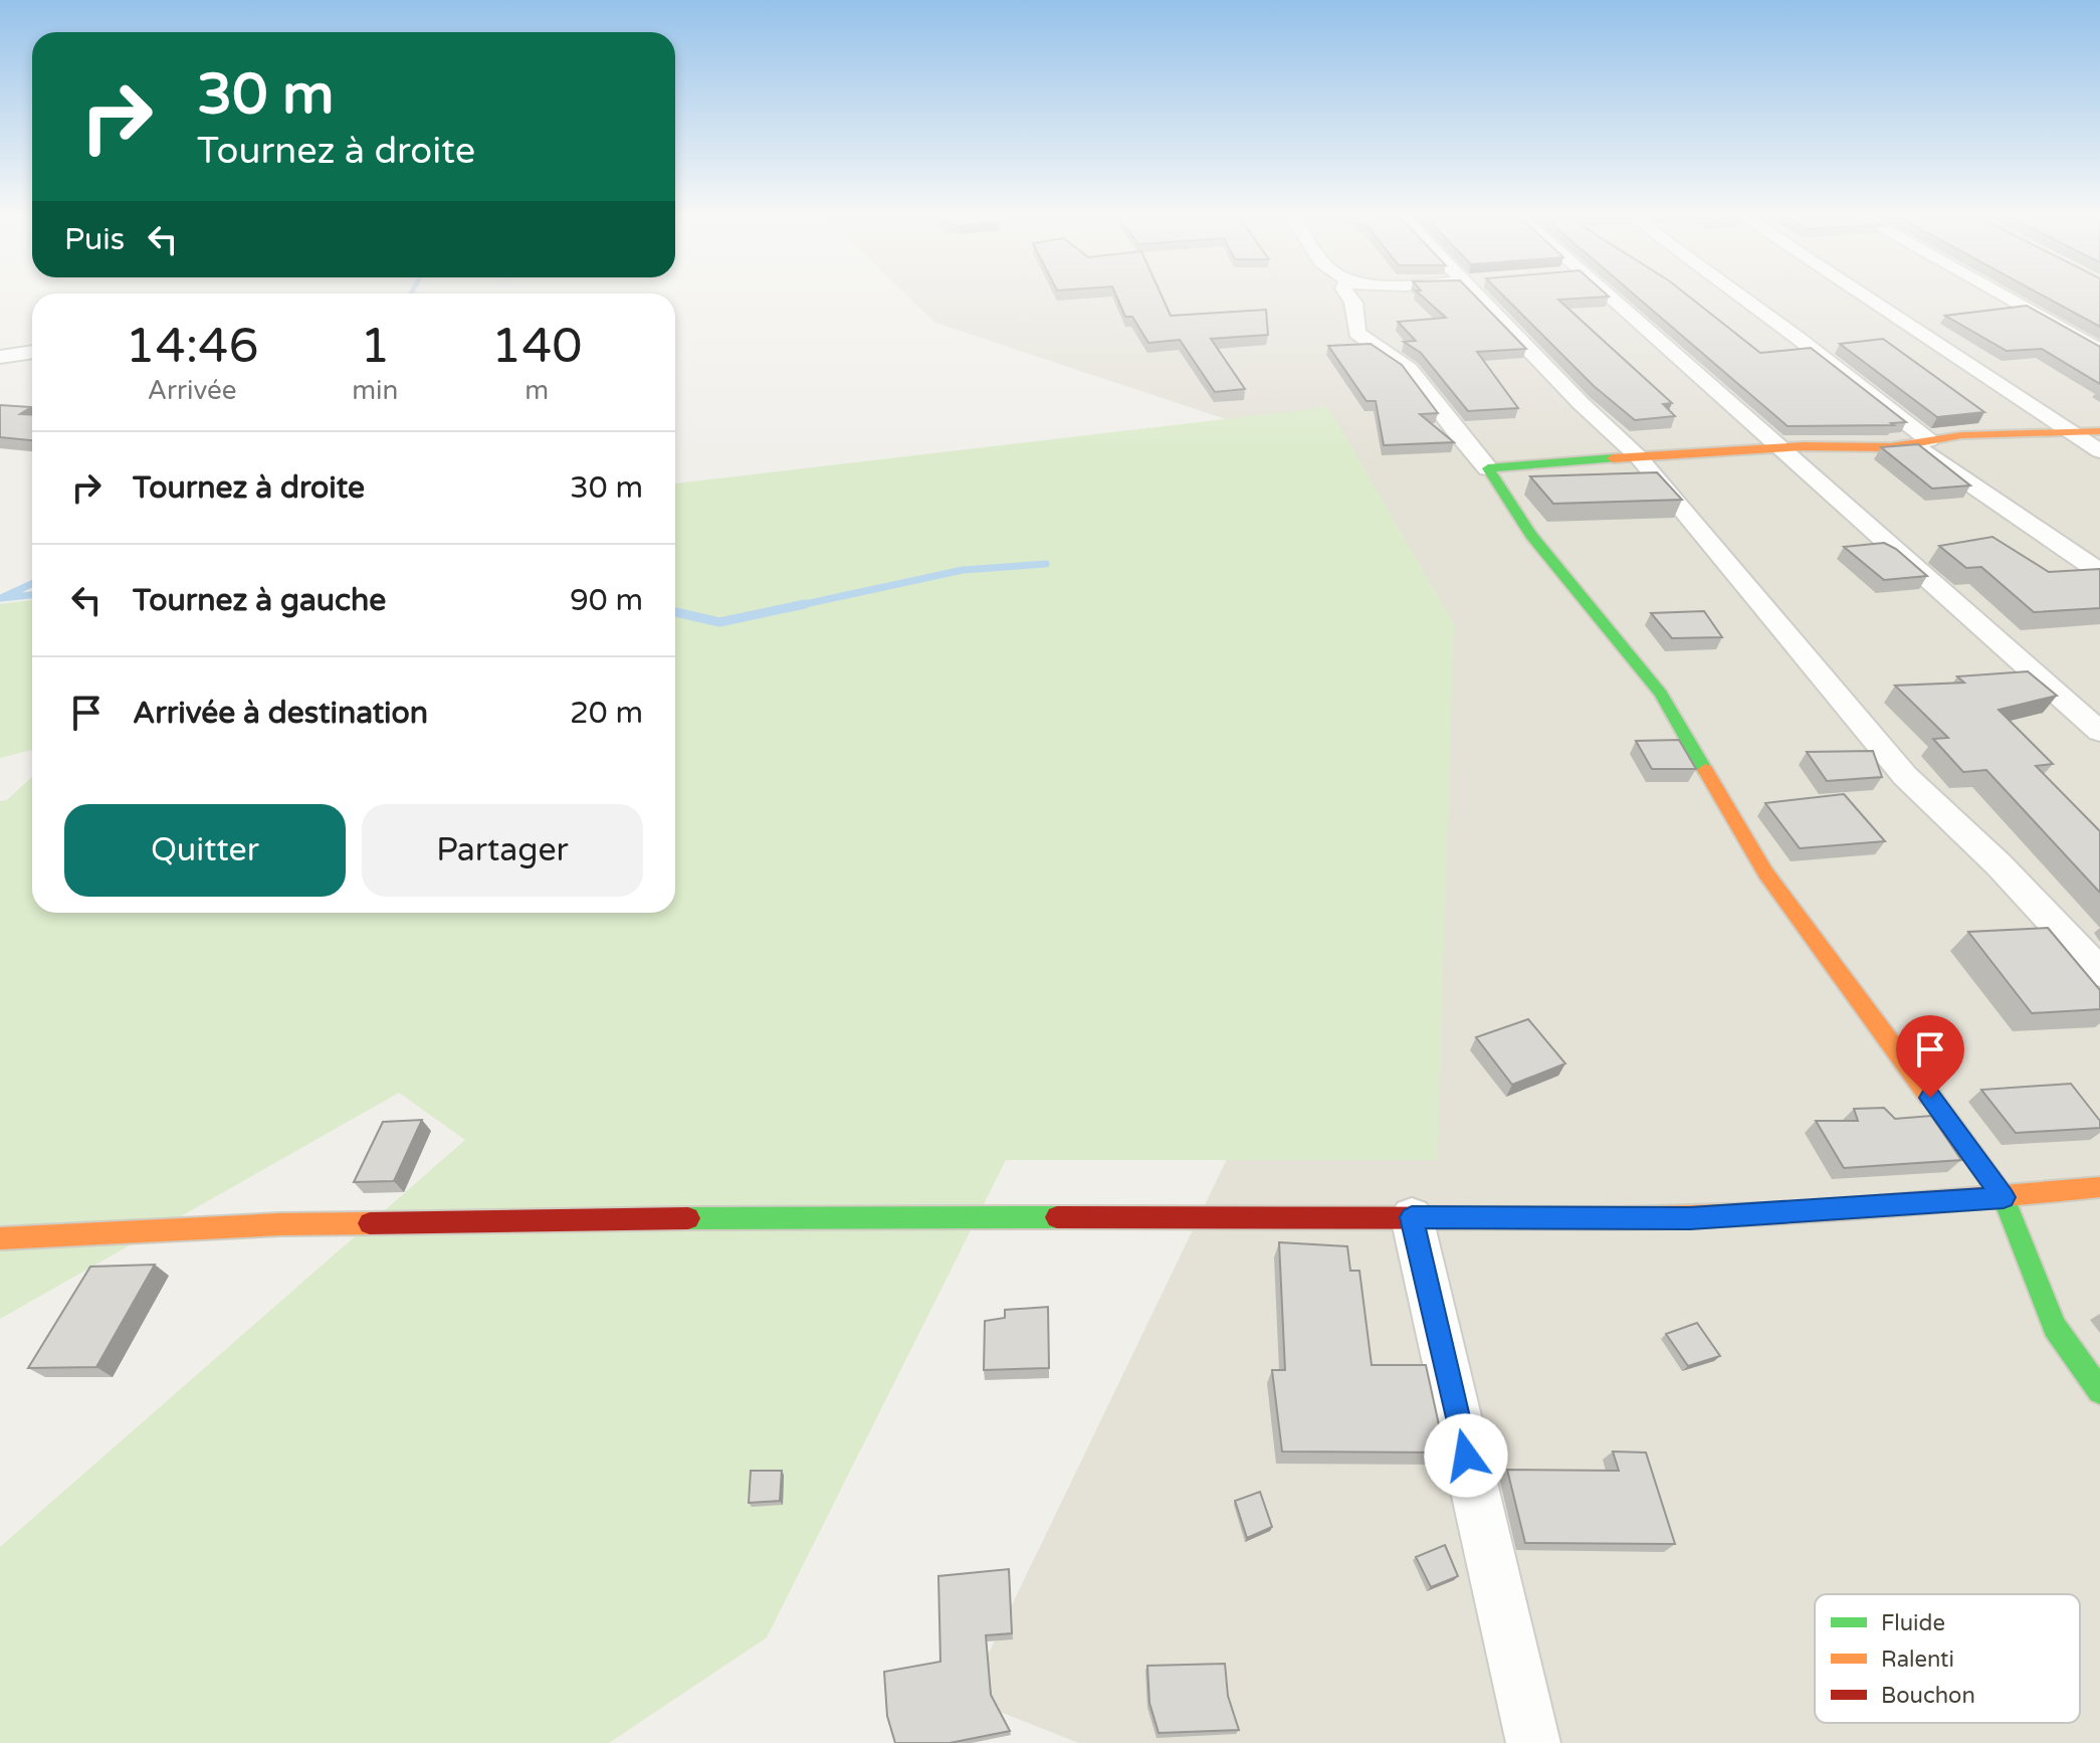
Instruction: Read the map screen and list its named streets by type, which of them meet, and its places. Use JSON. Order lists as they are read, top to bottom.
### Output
{
  "legend": ["Fluide", "Ralenti", "Bouchon"],
  "page": {
    "turn": ["30 m", "Tournez à droite"],
    "then": "Puis",
    "eta": [
      "14:46",
      "Arrivée",
      "1",
      "min",
      "140",
      "m"
    ],
    "list": [
      {
        "name": "Tournez à droite",
        "value": "30 m"
      },
      {
        "name": "Tournez à gauche",
        "value": "90 m"
      },
      {
        "name": "Arrivée à destination",
        "value": "20 m"
      }
    ],
    "buttons": ["Quitter", "Partager"]
  }
}
